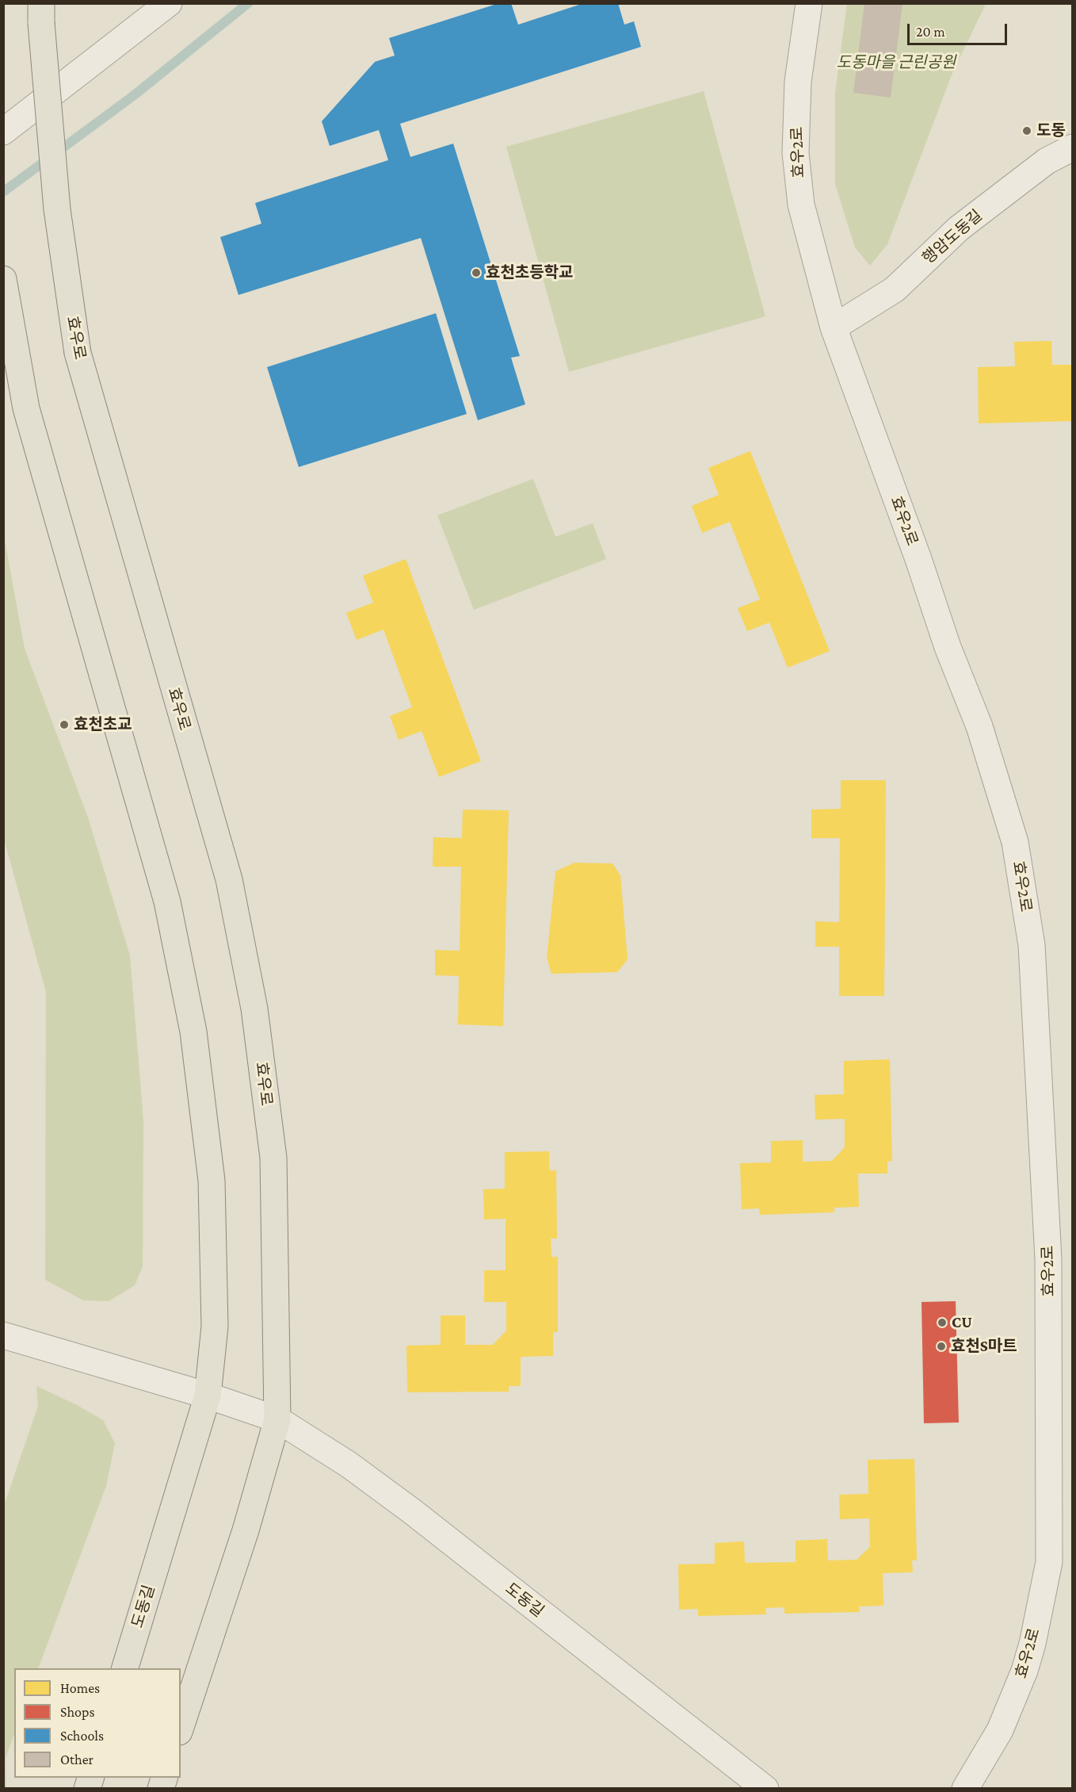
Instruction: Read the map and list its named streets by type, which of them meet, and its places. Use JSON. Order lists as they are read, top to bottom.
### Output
{
  "streets": {
    "main road": ["효우로", "도동길"],
    "street": ["효우2로", "행암도동길"]
  },
  "crossings": [
    ["효우2로", "행암도동길"],
    ["효우로", "도동길"]
  ],
  "parks": ["도동마을 근린공원"],
  "places": [
    "도동",
    "효천초등학교",
    "효천초교",
    "CU",
    "효천S마트"
  ],
  "legend": [
    "Homes",
    "Shops",
    "Schools",
    "Other"
  ],
  "scale_bar": "20 m"
}
